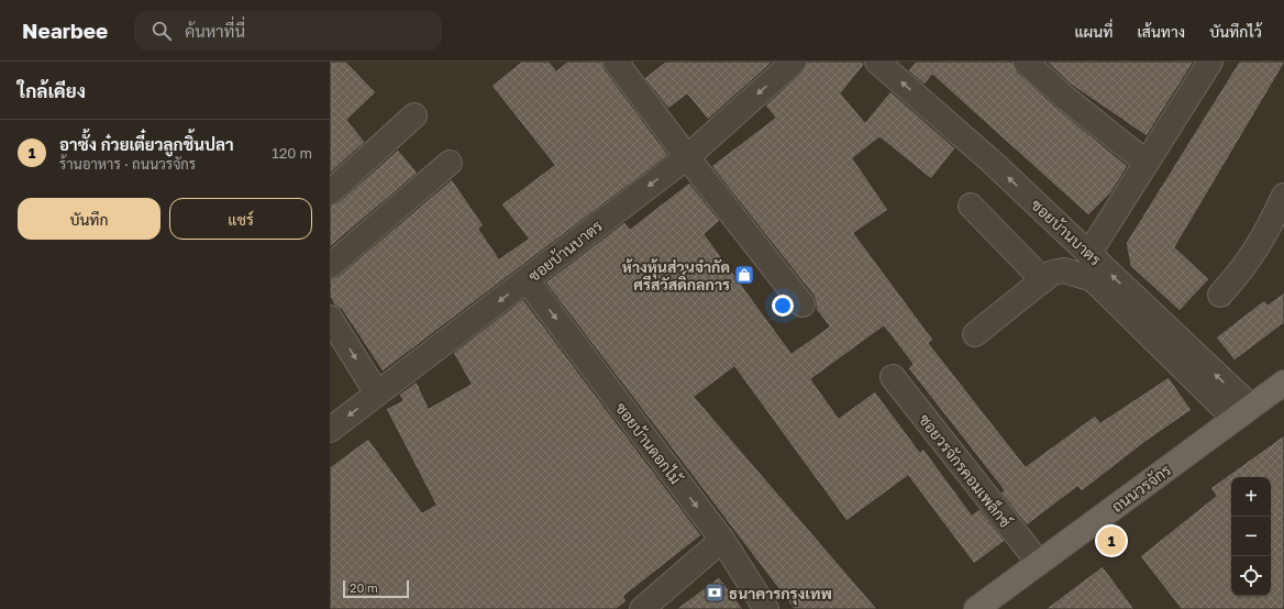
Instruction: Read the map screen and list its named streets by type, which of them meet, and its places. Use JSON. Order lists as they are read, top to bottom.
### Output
{
  "streets": {
    "main road": ["ถนนวรจักร"],
    "street": ["ซอยบ้านบาตร", "ซอยบ้านดอกไม้", "ซอยวรจักรคอมเพล็กซ์"]
  },
  "crossings": [
    ["ซอยบ้านบาตร", "ซอยบ้านดอกไม้"],
    ["ซอยบ้านบาตร", "ถนนวรจักร"],
    ["ซอยวรจักรคอมเพล็กซ์", "ถนนวรจักร"]
  ],
  "places": {
    "shop": ["ห้างหุ้นส่วนจำกัด ศรีสวัสดิ์กลการ"],
    "bank": ["ธนาคารกรุงเทพ"]
  },
  "scale_bar": "20 m",
  "page": {
    "header": "Nearbee",
    "search": "ค้นหาที่นี่",
    "nav": ["แผนที่", "เส้นทาง", "บันทึกไว้"],
    "heading": "ใกล้เคียง",
    "list": [
      {
        "mark": "1",
        "name": "อาซั้ง ก๋วยเตี๋ยวลูกชิ้นปลา",
        "note": "ร้านอาหาร · ถนนวรจักร",
        "value": "120 m"
      }
    ],
    "buttons": ["บันทึก", "แชร์"],
    "map_buttons": ["+", "−"],
    "pins": "1",
    "scale": "20 m"
  }
}
